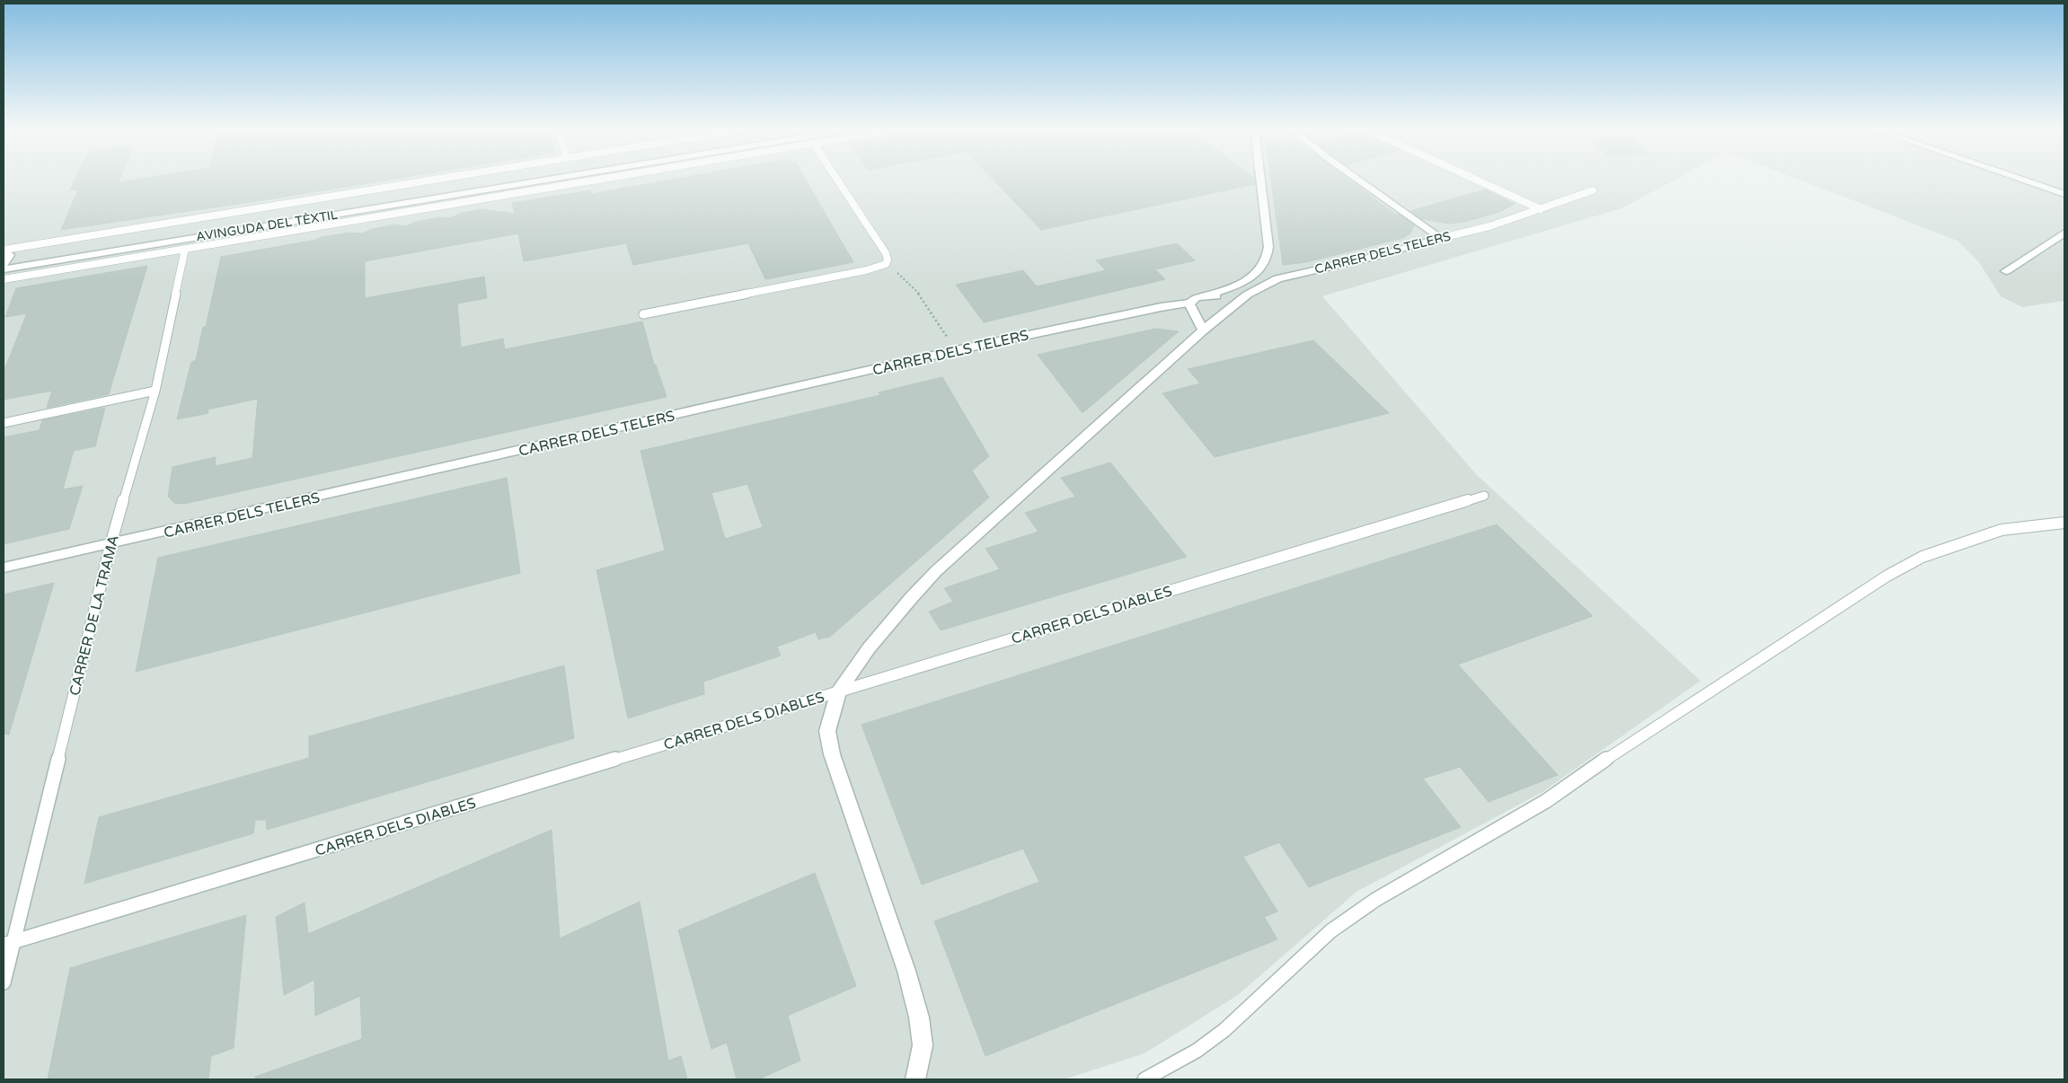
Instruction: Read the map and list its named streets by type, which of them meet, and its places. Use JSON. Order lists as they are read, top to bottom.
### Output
{
  "streets": {
    "street": ["AVINGUDA DEL TÈXTIL", "CARRER DELS TELERS"],
    "lane": ["CARRER DELS DIABLES", "CARRER DE LA TRAMA"]
  },
  "crossings": [
    ["CARRER DELS TELERS", "CARRER DELS DIABLES"],
    ["CARRER DELS TELERS", "CARRER DE LA TRAMA"],
    ["CARRER DELS DIABLES", "CARRER DE LA TRAMA"]
  ]
}
